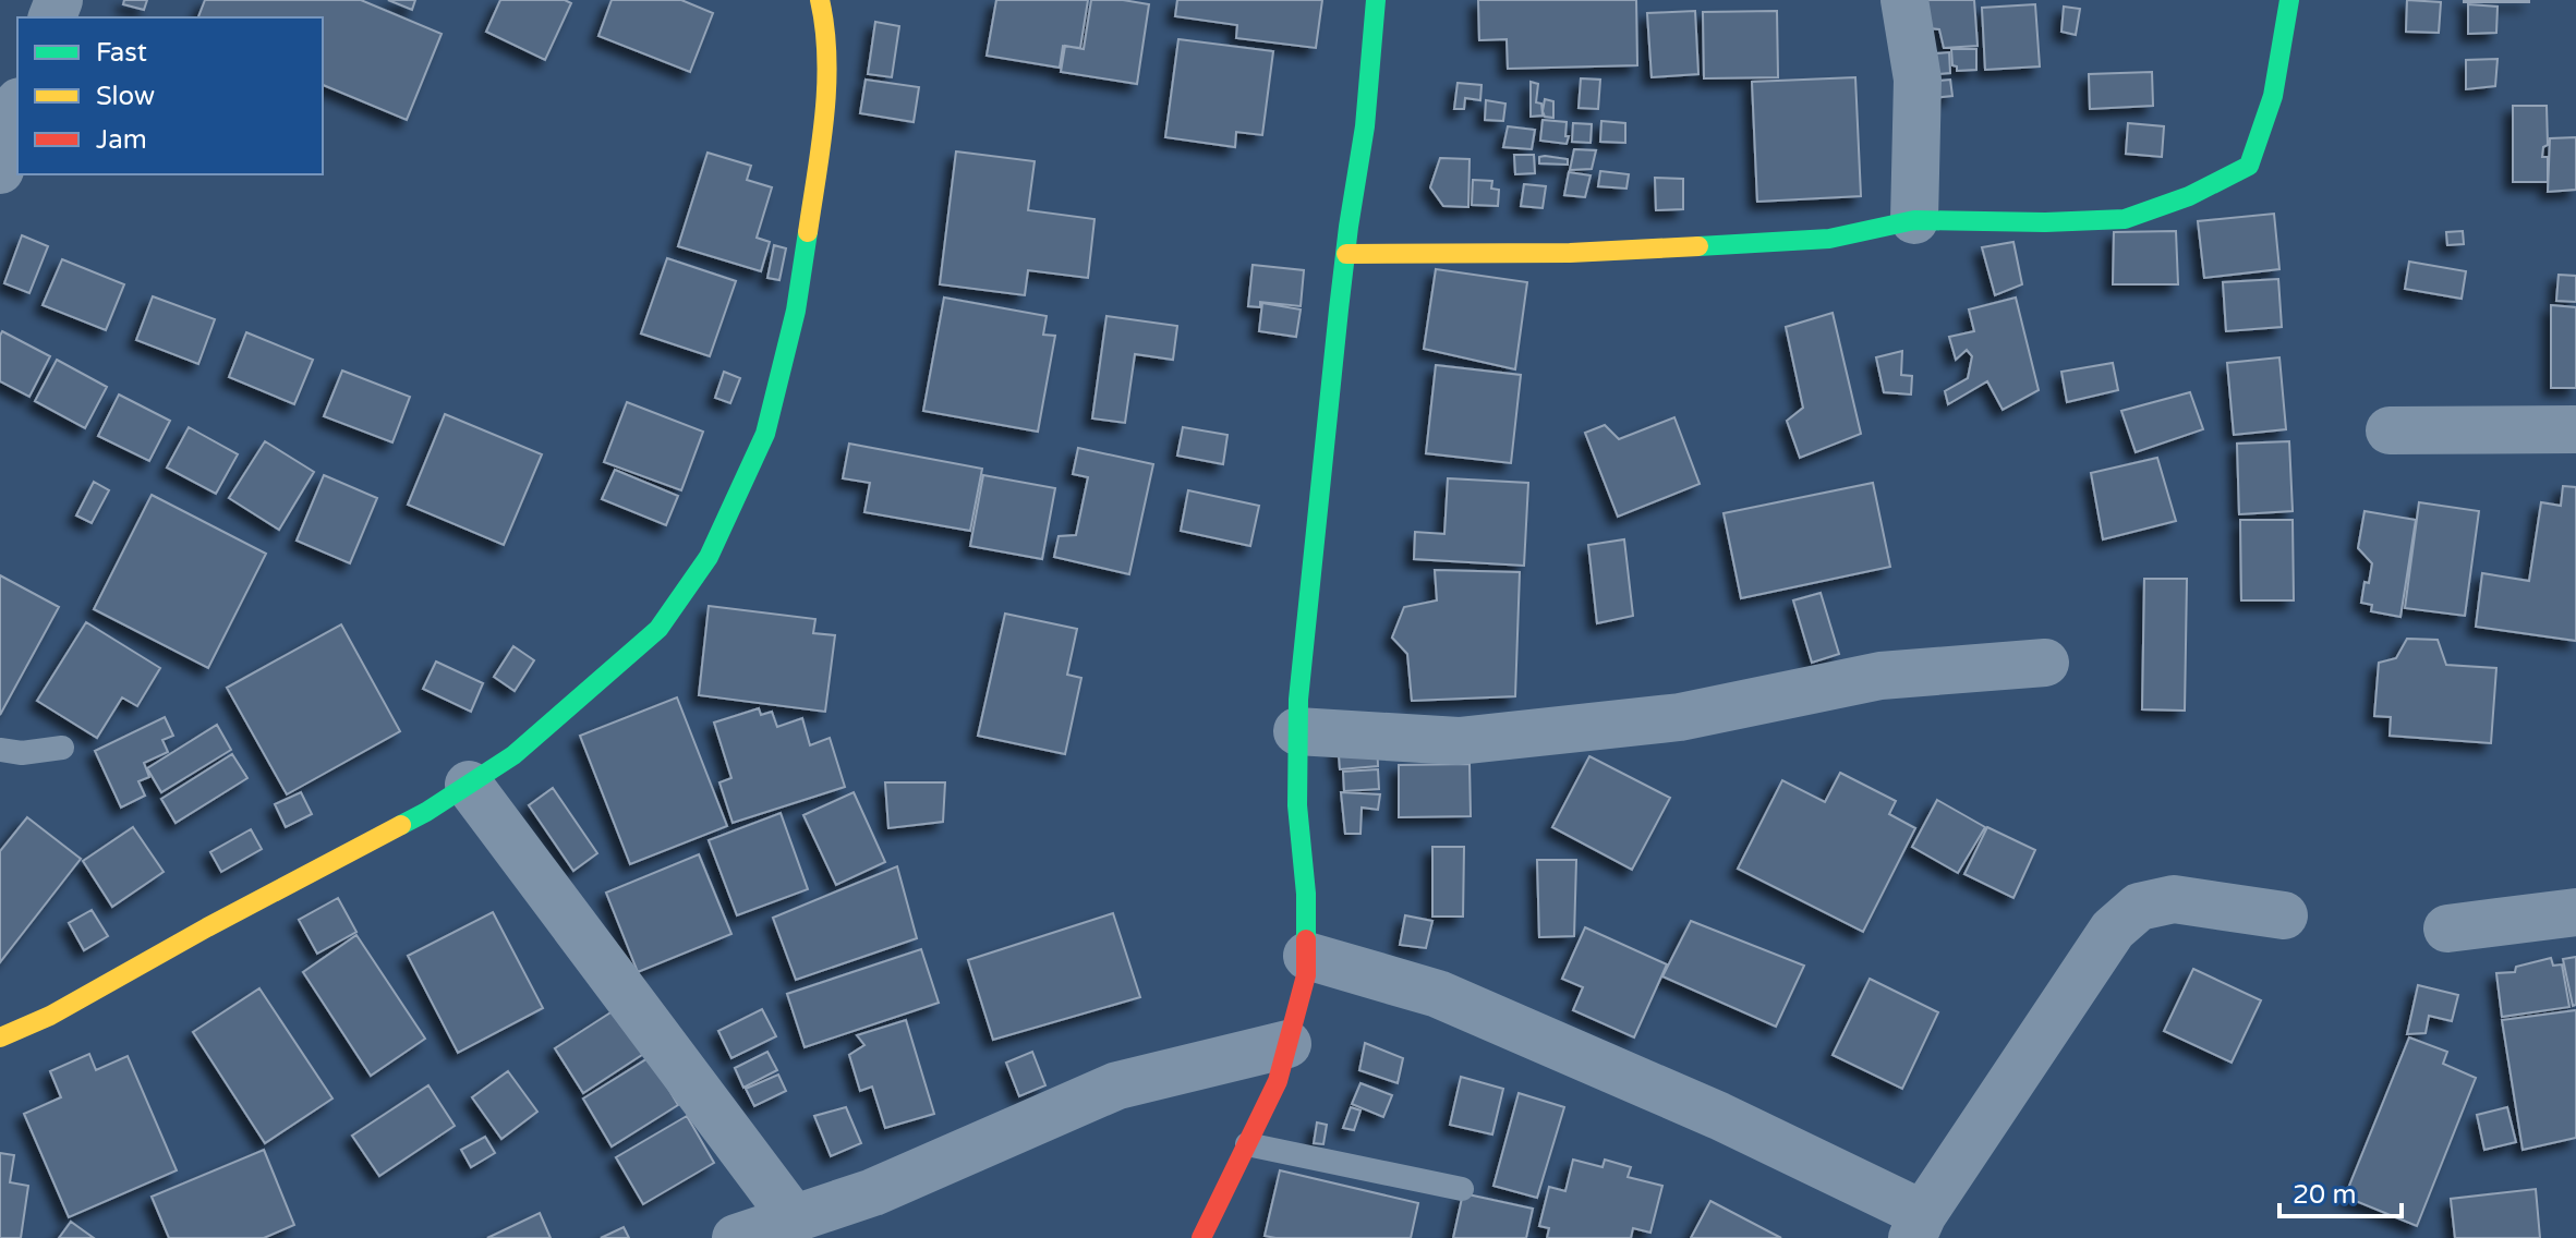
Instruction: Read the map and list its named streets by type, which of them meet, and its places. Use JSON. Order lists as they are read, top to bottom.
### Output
{
  "legend": ["Fast", "Slow", "Jam"],
  "scale_bar": "20 m"
}
